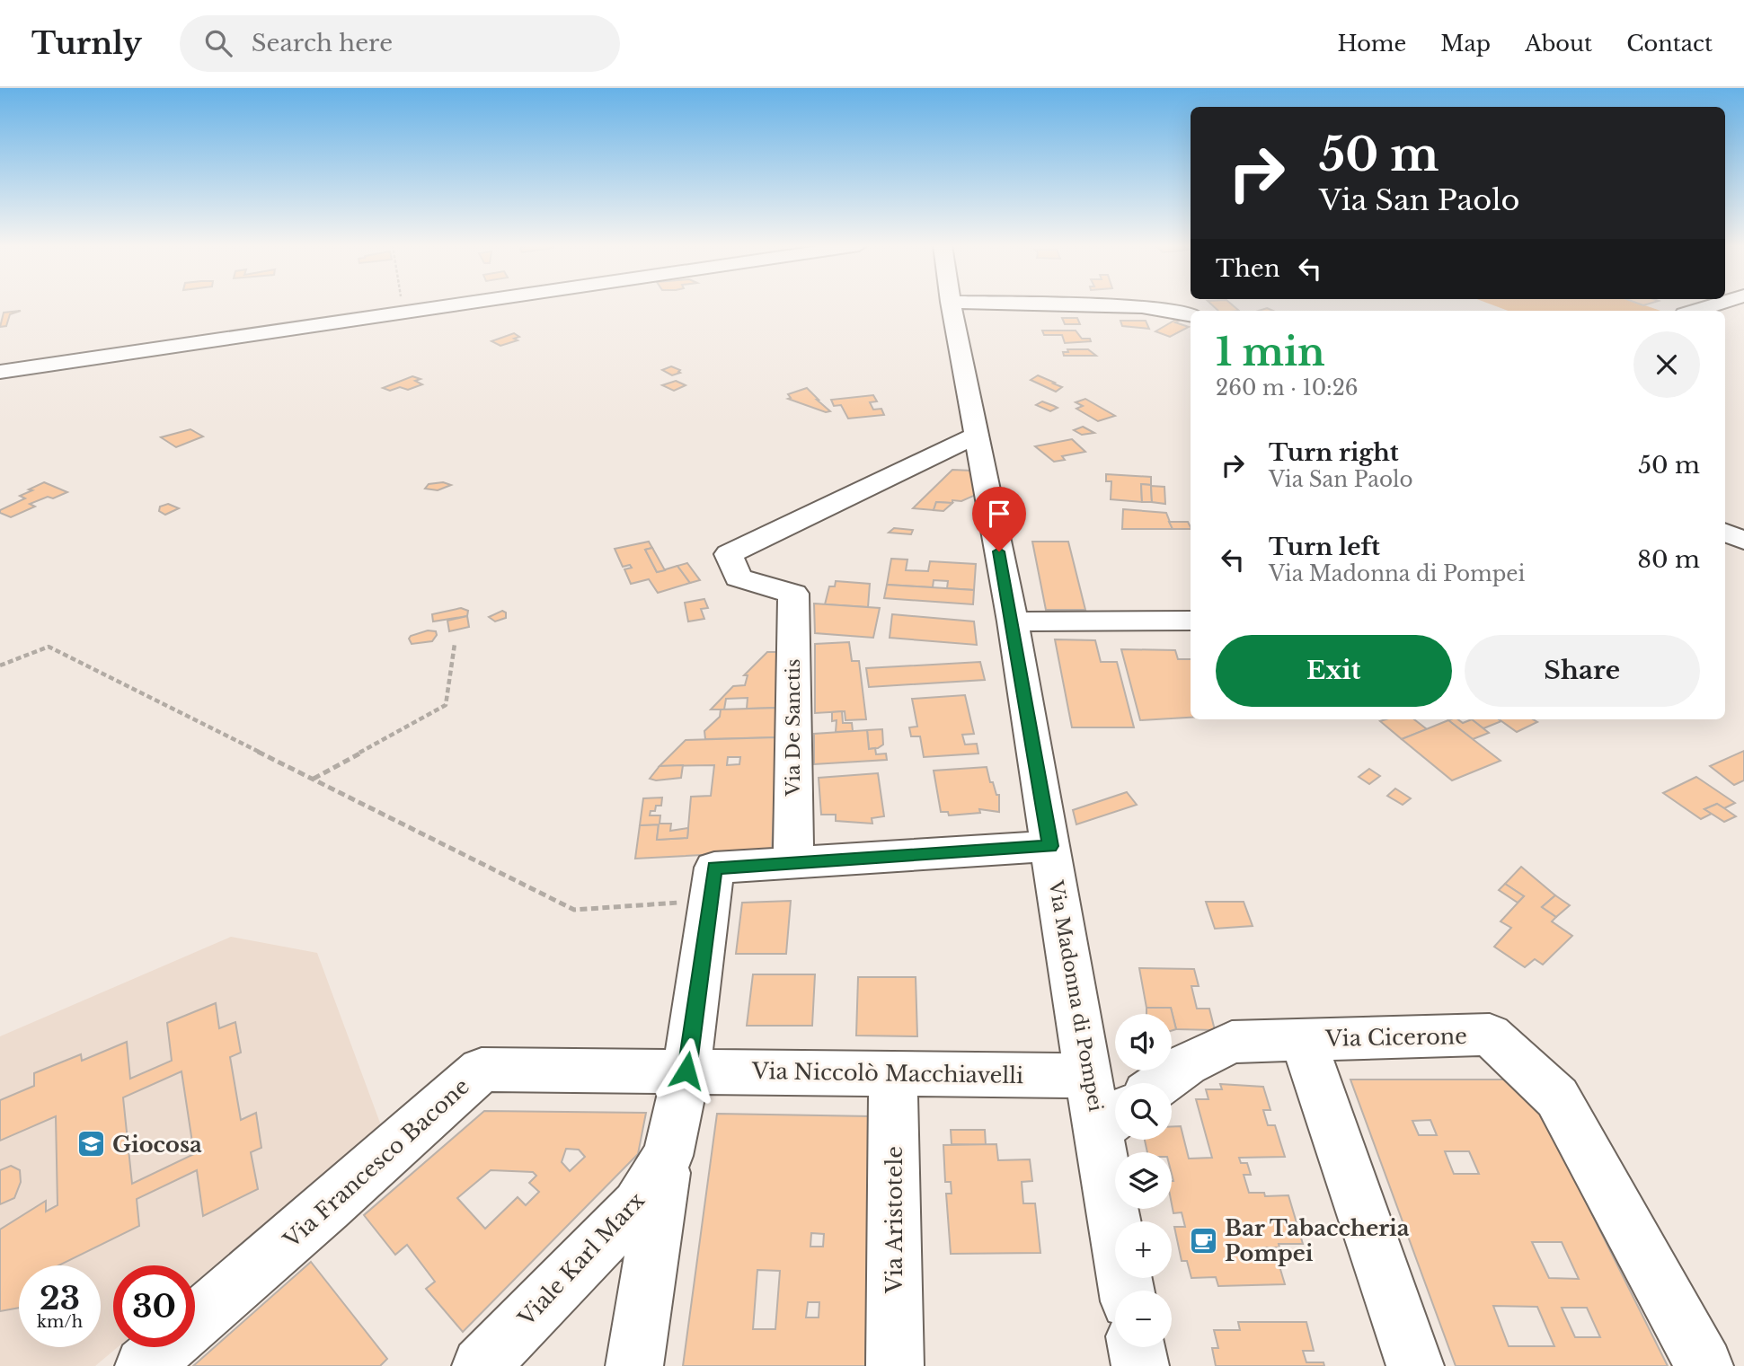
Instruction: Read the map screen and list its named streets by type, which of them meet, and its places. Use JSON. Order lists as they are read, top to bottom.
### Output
{
  "streets": {
    "street": [
      "Via De Sanctis",
      "Via Madonna di Pompei",
      "Via Cicerone",
      "Via Niccolò Macchiavelli",
      "Via Francesco Bacone",
      "Via Aristotele",
      "Viale Karl Marx"
    ]
  },
  "crossings": [
    ["Via De Sanctis", "Via Madonna di Pompei"],
    ["Via De Sanctis", "Viale Karl Marx"],
    ["Via Madonna di Pompei", "Via Niccolò Macchiavelli"],
    ["Via Niccolò Macchiavelli", "Via Francesco Bacone"],
    ["Via Niccolò Macchiavelli", "Via Aristotele"],
    ["Via Niccolò Macchiavelli", "Viale Karl Marx"],
    ["Via Francesco Bacone", "Viale Karl Marx"]
  ],
  "places": {
    "school or university": ["Giocosa"],
    "cafe": ["Bar Tabaccheria Pompei"]
  },
  "page": {
    "header": "Turnly",
    "search": "Search here",
    "nav": [
      "Home",
      "Map",
      "About",
      "Contact"
    ],
    "turn": ["50 m", "Via San Paolo"],
    "then": "Then",
    "heading": ["1 min", "260 m · 10:26"],
    "list": [
      {
        "name": "Turn right",
        "note": "Via San Paolo",
        "value": "50 m"
      },
      {
        "name": "Turn left",
        "note": "Via Madonna di Pompei",
        "value": "80 m"
      }
    ],
    "buttons": ["Exit", "Share"],
    "map_buttons": ["+", "−"],
    "speed": "23 km/h",
    "limit": "30"
  }
}
